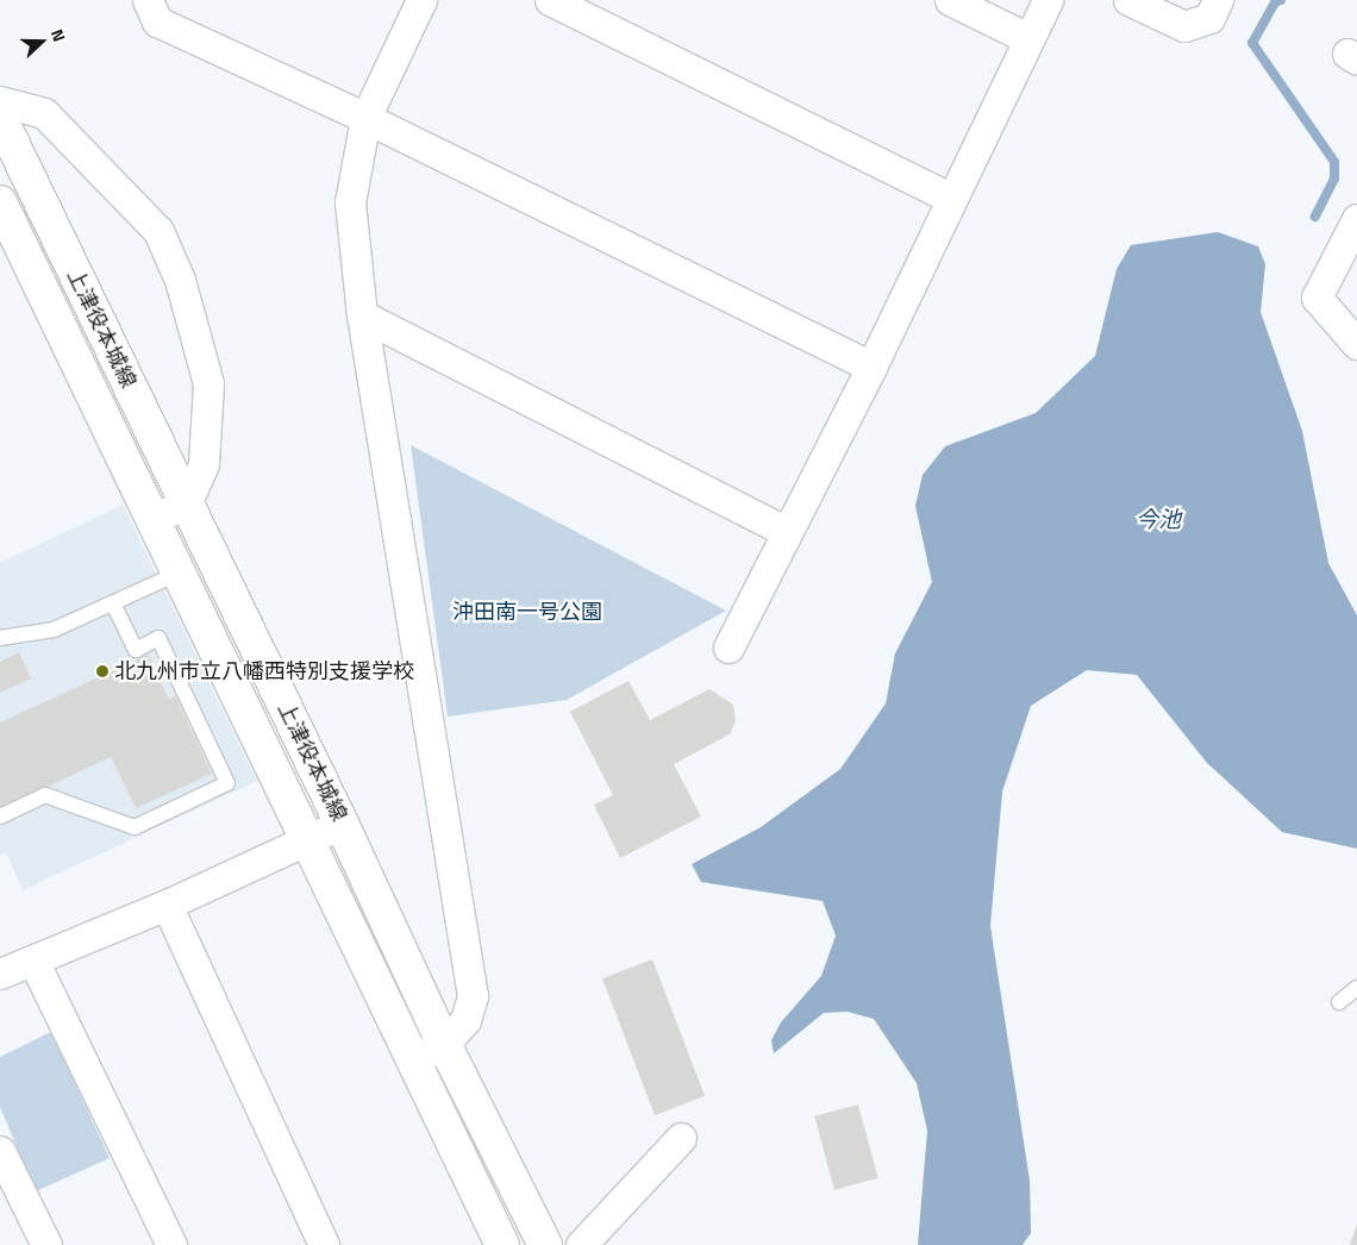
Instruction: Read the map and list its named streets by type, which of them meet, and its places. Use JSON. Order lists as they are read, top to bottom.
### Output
{
  "streets": {
    "street": ["上津役本城線"]
  },
  "water": ["今池"],
  "parks": ["沖田南一号公園"],
  "places": ["北九州市立八幡西特別支援学校"],
  "north": "right"
}
